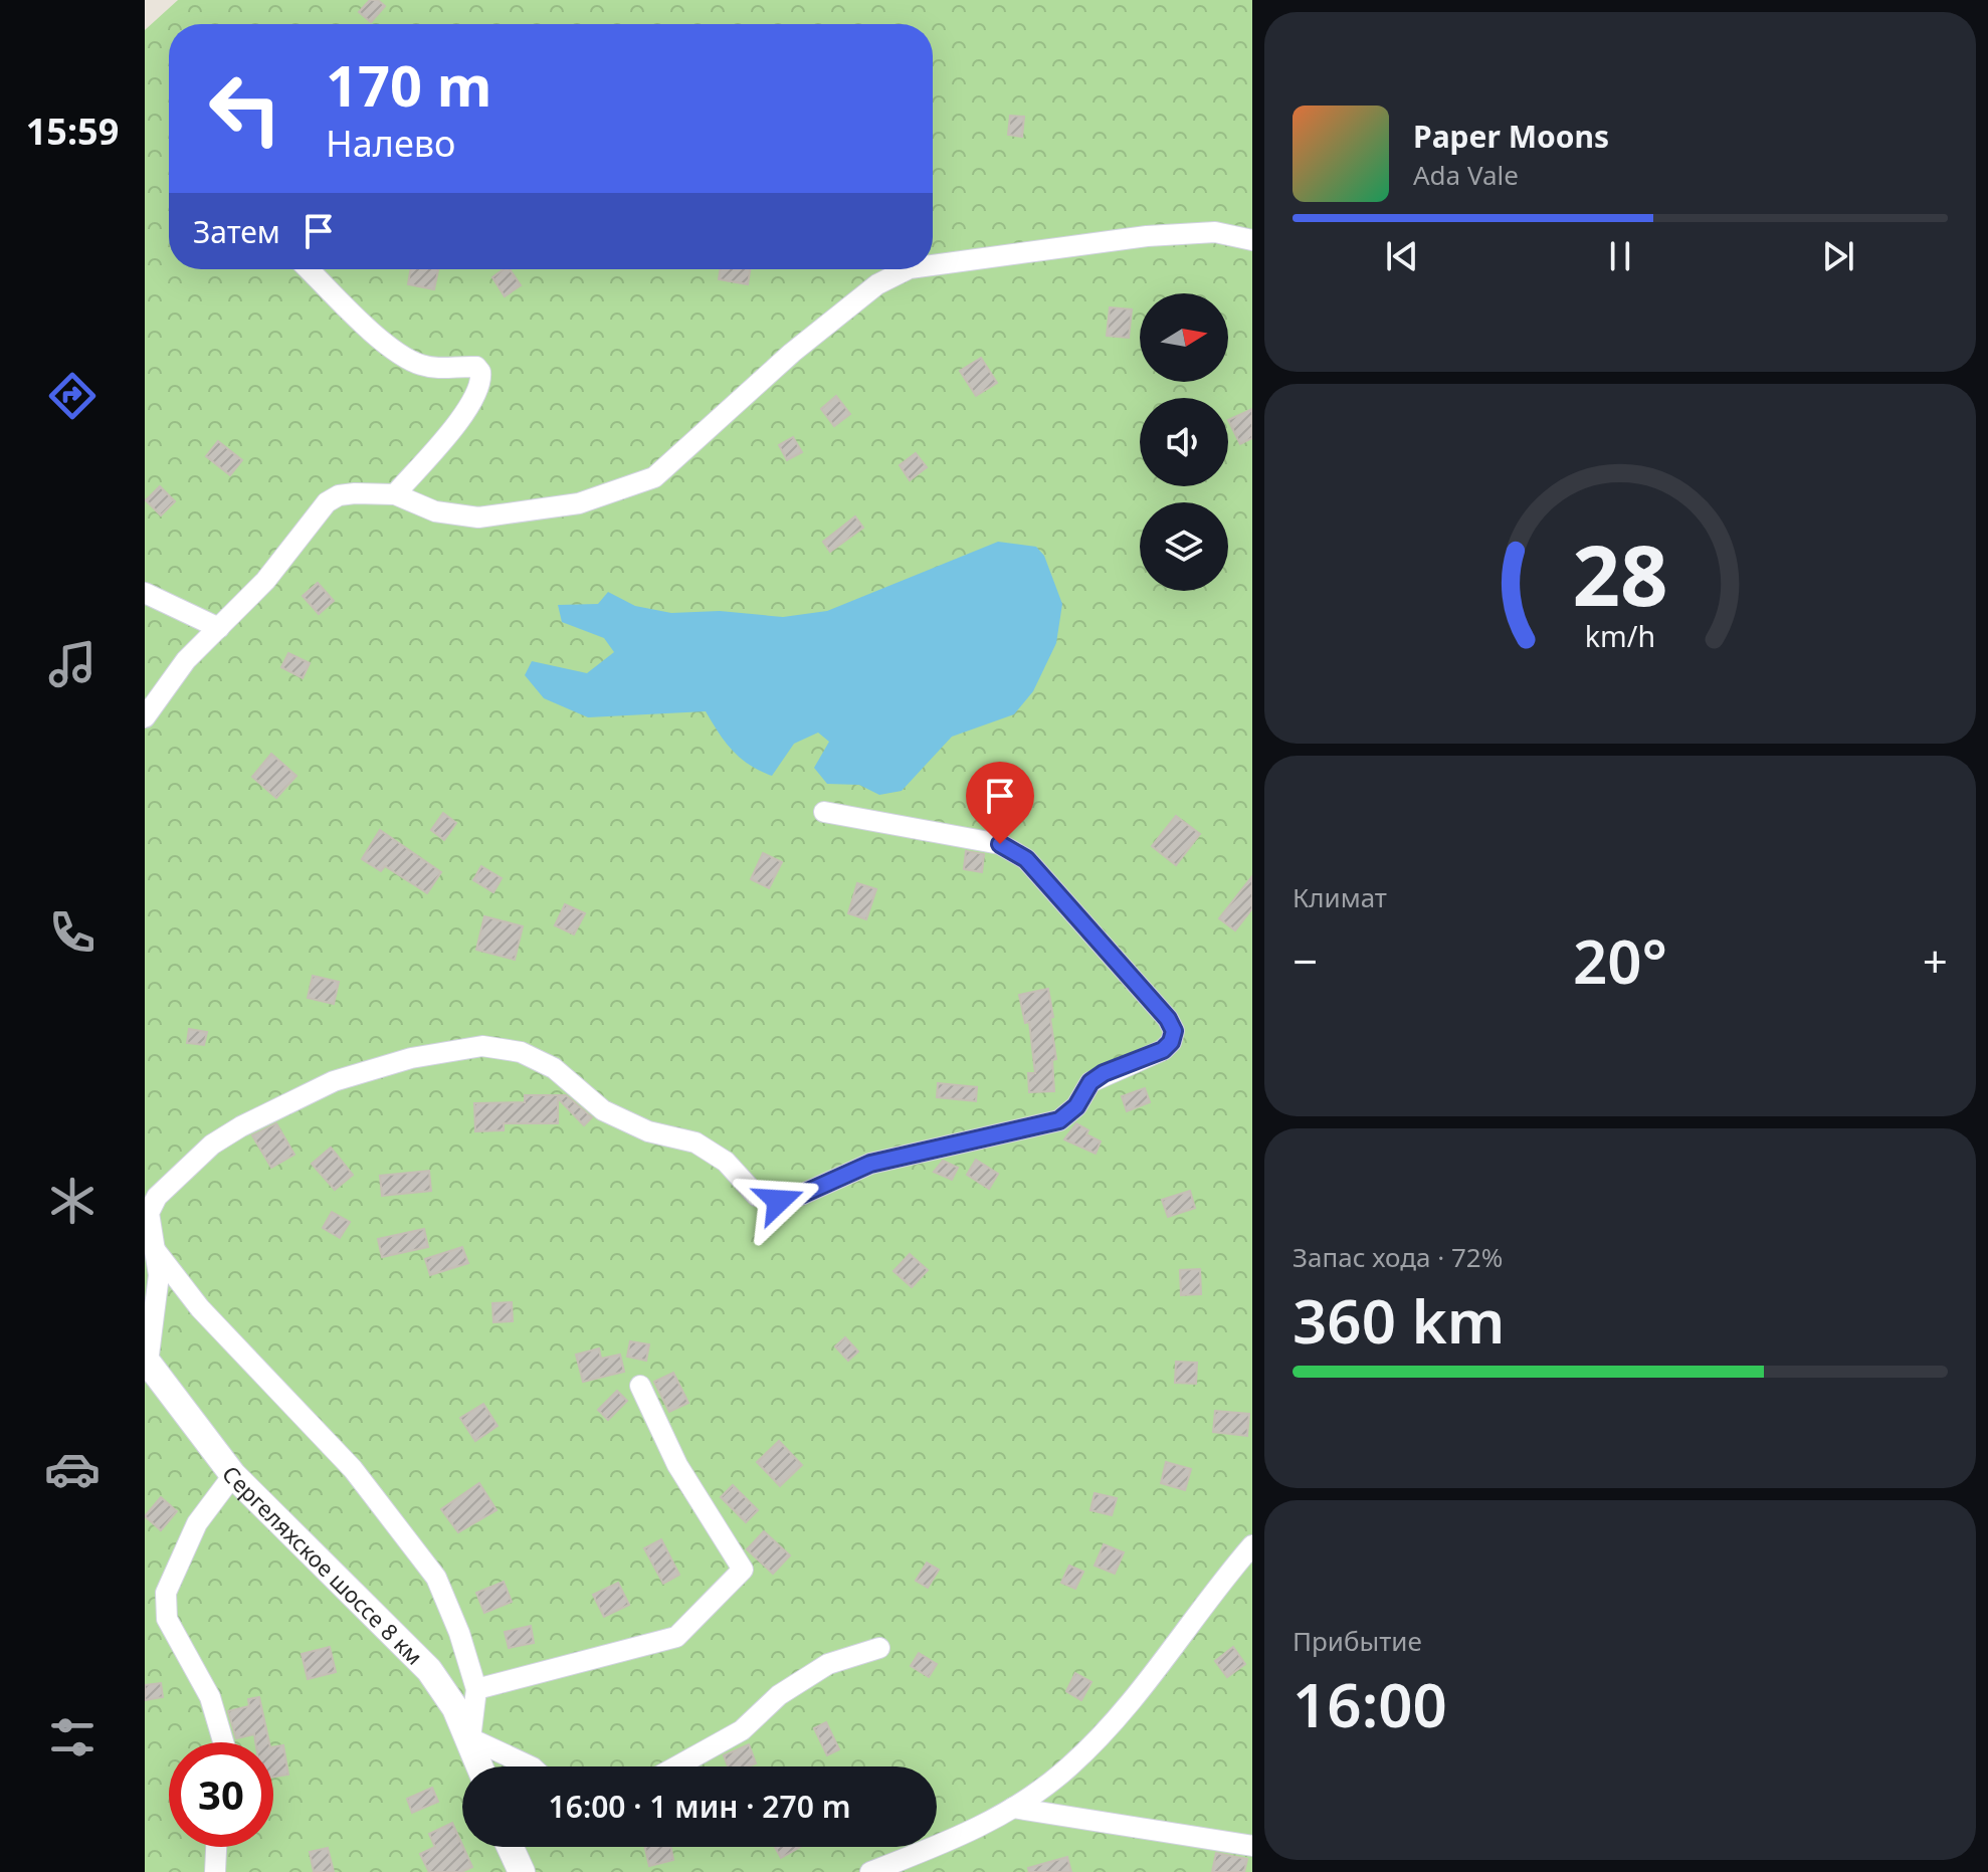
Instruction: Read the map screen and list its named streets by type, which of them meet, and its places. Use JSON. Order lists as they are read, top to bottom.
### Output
{
  "streets": {
    "main road": ["Сергеляхское шоссе 8 км"]
  },
  "north": "right",
  "page": {
    "tabs": "15:59",
    "turn": ["170 m", "Налево"],
    "song": ["Paper Moons", "Ada Vale"],
    "then": "Затем",
    "tile": [
      "Климат",
      ["Запас хода · 72%", "360 km"],
      ["Прибытие", "16:00"]
    ],
    "heat": ["−", "20°", "+"],
    "limit": "30",
    "trip": "16:00 · 1 мин · 270 m",
    "gauge": ["28", "km/h"]
  }
}
